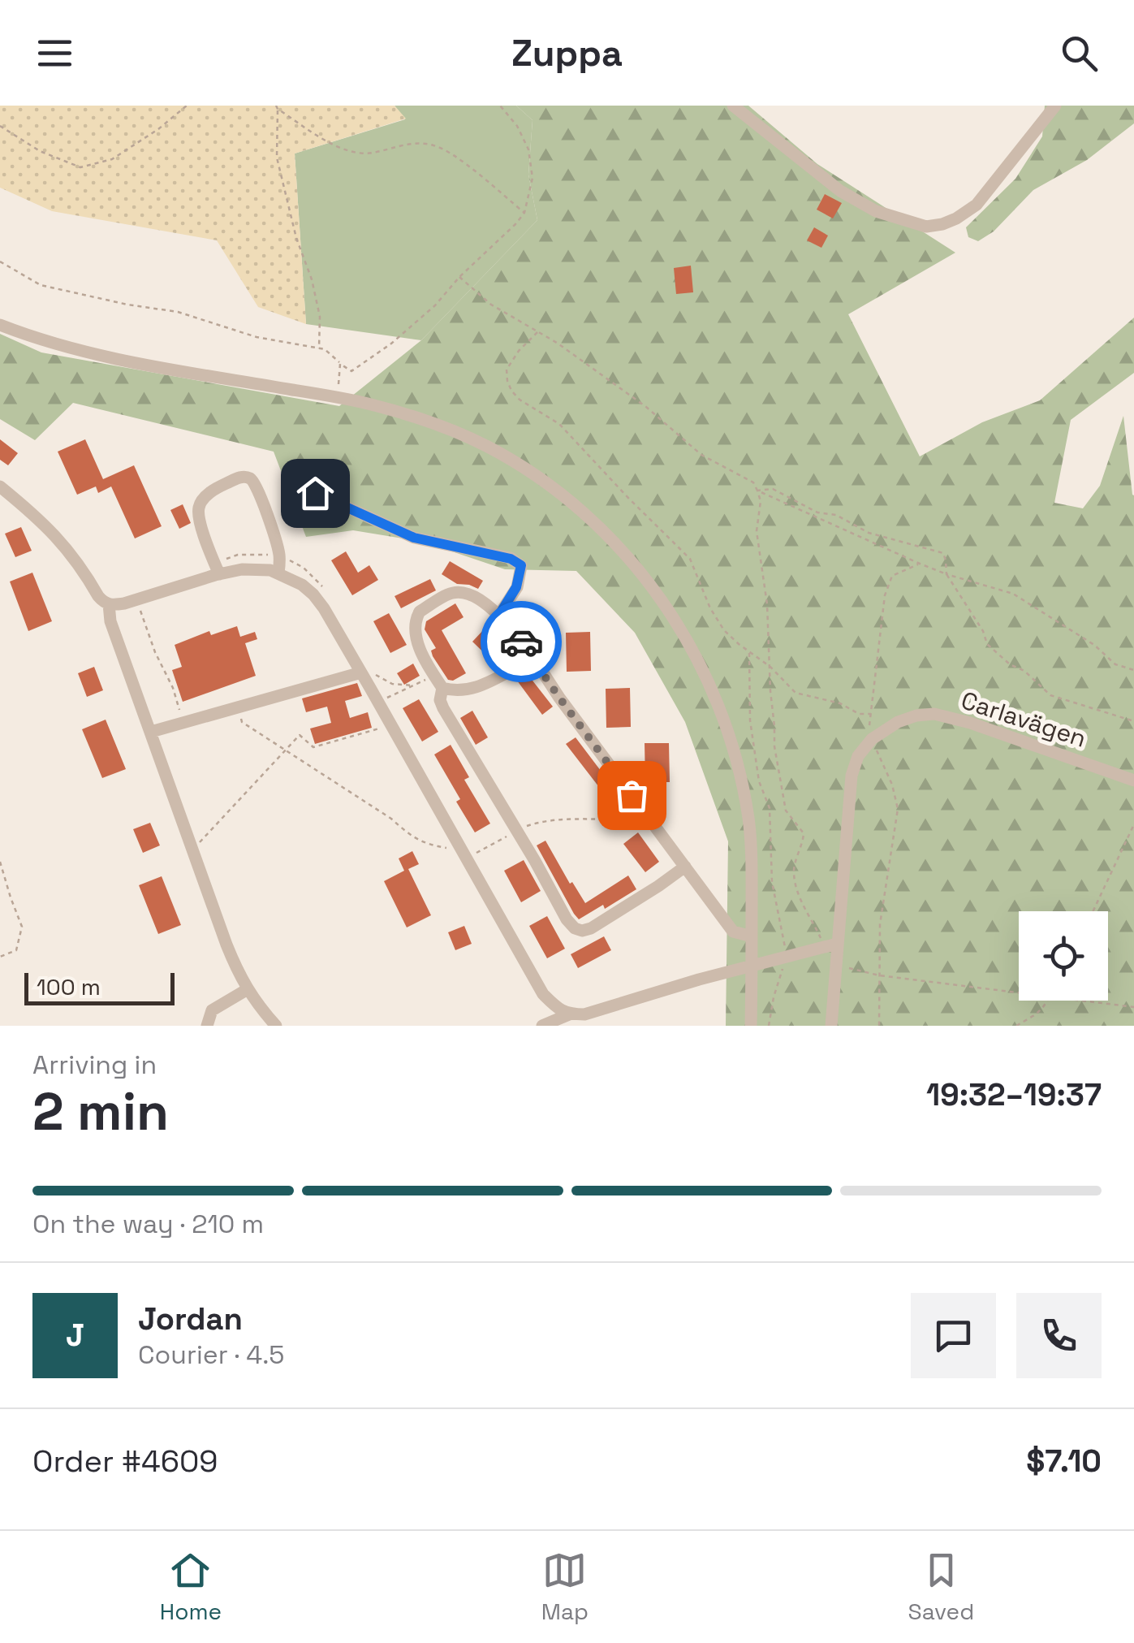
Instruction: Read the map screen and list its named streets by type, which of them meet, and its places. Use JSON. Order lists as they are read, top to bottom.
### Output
{
  "streets": {
    "street": ["Carlavägen"]
  },
  "scale_bar": "100 m",
  "page": {
    "header": "Zuppa",
    "scale": "100 m",
    "heading": ["2 min", "Arriving in", "19:32–19:37"],
    "panel": [
      "Jordan",
      "Courier · 4.5",
      "Order #4609",
      "$7.10"
    ],
    "bar": "On the way · 210 m",
    "round": "J",
    "tabs": ["Home", "Map", "Saved"]
  }
}
